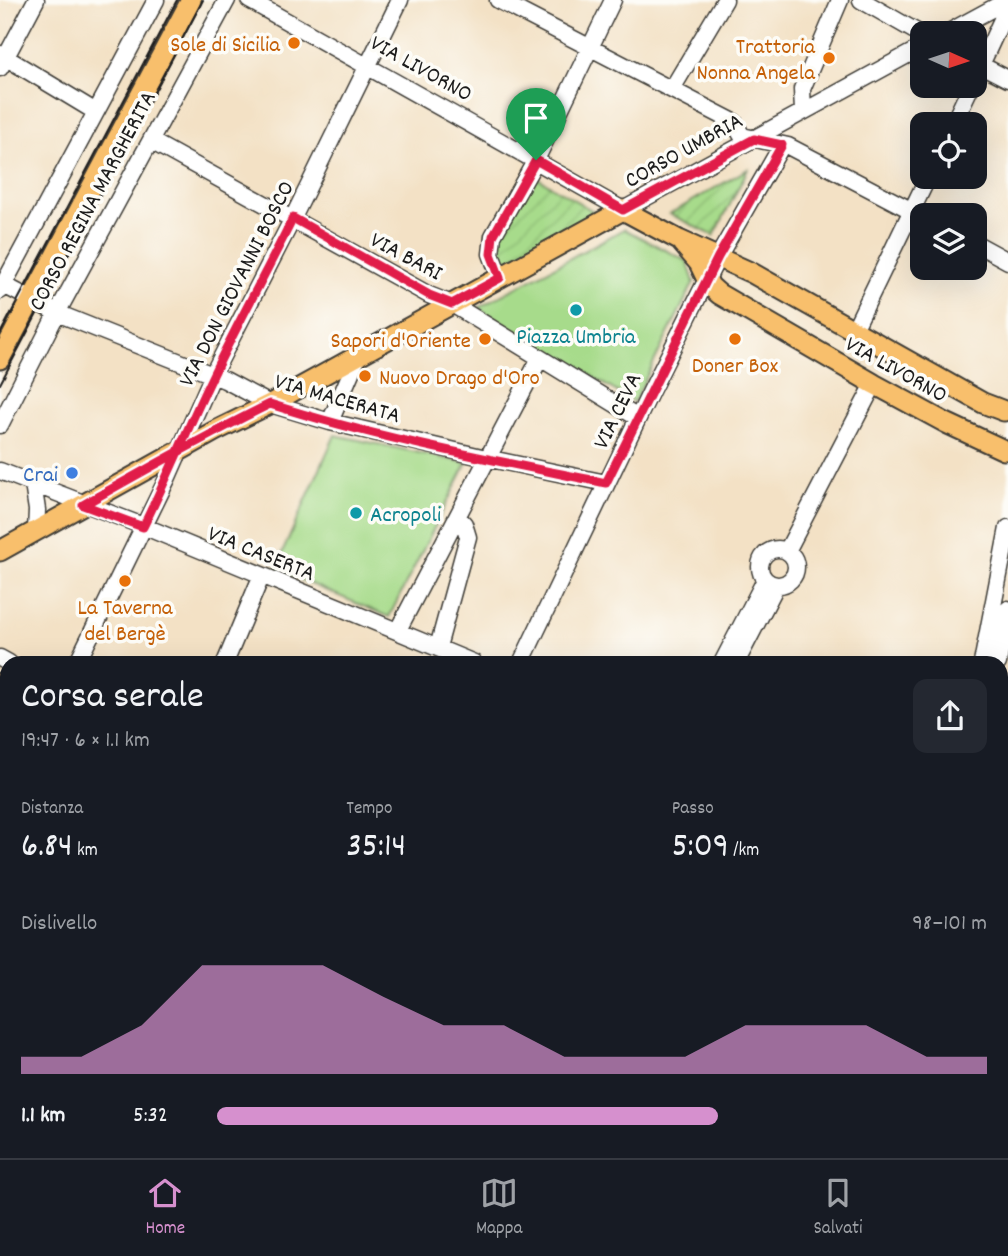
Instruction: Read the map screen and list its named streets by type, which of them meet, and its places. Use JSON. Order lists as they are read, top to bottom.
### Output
{
  "streets": {
    "main road": ["VIA LIVORNO", "CORSO UMBRIA", "CORSO REGINA MARGHERITA"],
    "street": [
      "VIA BARI",
      "VIA DON GIOVANNI BOSCO",
      "VIA MACERATA",
      "VIA CEVA",
      "VIA CASERTA"
    ]
  },
  "crossings": [
    ["VIA LIVORNO", "CORSO UMBRIA"],
    ["VIA LIVORNO", "VIA DON GIOVANNI BOSCO"],
    ["VIA LIVORNO", "VIA CEVA"],
    ["CORSO UMBRIA", "VIA BARI"],
    ["CORSO UMBRIA", "VIA DON GIOVANNI BOSCO"],
    ["CORSO UMBRIA", "VIA MACERATA"],
    ["CORSO UMBRIA", "VIA CASERTA"],
    ["CORSO REGINA MARGHERITA", "VIA BARI"],
    ["CORSO REGINA MARGHERITA", "VIA MACERATA"],
    ["VIA BARI", "VIA DON GIOVANNI BOSCO"],
    ["VIA BARI", "VIA CEVA"],
    ["VIA DON GIOVANNI BOSCO", "VIA MACERATA"],
    ["VIA DON GIOVANNI BOSCO", "VIA CASERTA"],
    ["VIA MACERATA", "VIA CEVA"]
  ],
  "places": [
    "Sole di Sicilia",
    "Trattoria Nonna Angela",
    "Piazza Umbria",
    "Sapori d'Oriente",
    "Doner Box",
    "Nuovo Drago d'Oro",
    "Crai",
    "Acropoli",
    "La Taverna del Bergè"
  ],
  "north": "right",
  "page": {
    "heading": ["Corsa serale", "19:47 · 6 × 1.1 km"],
    "stats": [
      ["Distanza", "6.84 km"],
      ["Tempo", "35:14"],
      ["Passo", "5:09 /km"]
    ],
    "chart": ["Dislivello", "98–101 m"],
    "list": [
      {
        "name": "1.1 km",
        "note": "5:32"
      }
    ],
    "tabs": ["Home", "Mappa", "Salvati"]
  }
}
